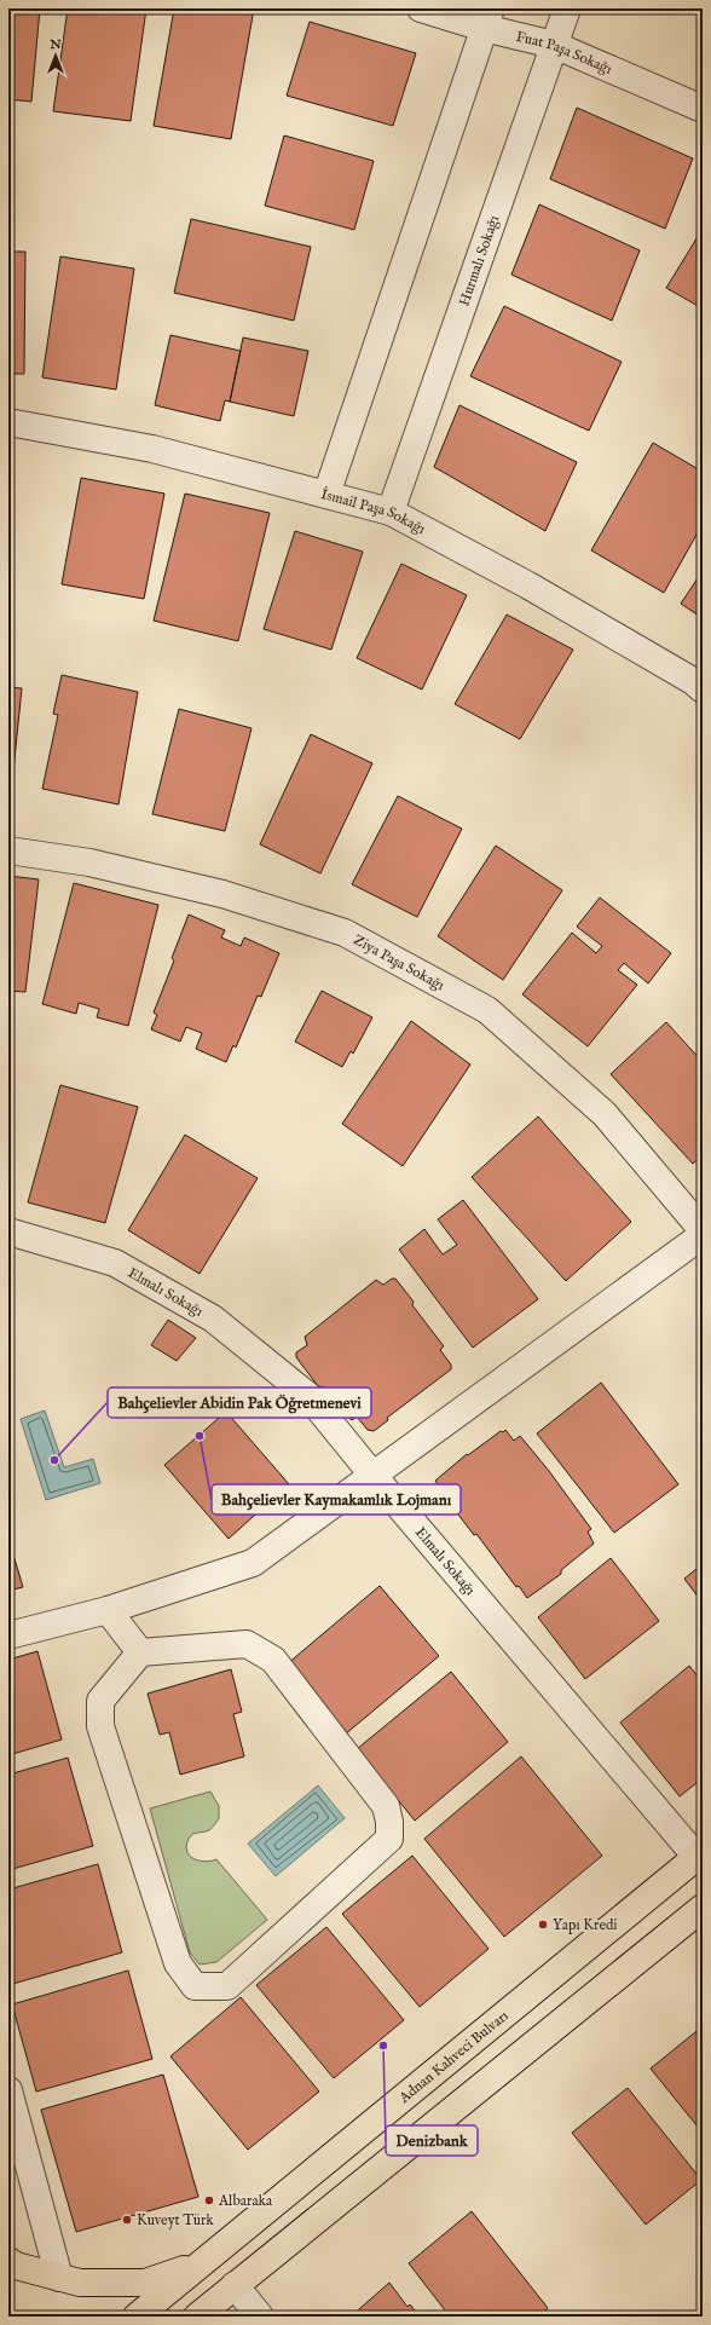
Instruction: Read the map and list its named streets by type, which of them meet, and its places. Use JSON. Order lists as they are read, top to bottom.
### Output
{
  "streets": {
    "main road": ["Adnan Kahveci Bulvarı"],
    "street": [
      "Fuat Paşa Sokağı",
      "Hurmalı Sokağı",
      "İsmail Paşa Sokağı",
      "Ziya Paşa Sokağı",
      "Elmalı Sokağı"
    ]
  },
  "crossings": [
    ["Fuat Paşa Sokağı", "Hurmalı Sokağı"],
    ["Hurmalı Sokağı", "İsmail Paşa Sokağı"],
    ["Elmalı Sokağı", "Adnan Kahveci Bulvarı"]
  ],
  "places": [
    "Bahçelievler Kaymakamlık Lojmanı",
    "Bahçelievler Abidin Pak Öğretmenevi",
    "Yapı Kredi",
    "Denizbank",
    "Albaraka",
    "Kuveyt Türk"
  ],
  "north": "top"
}
